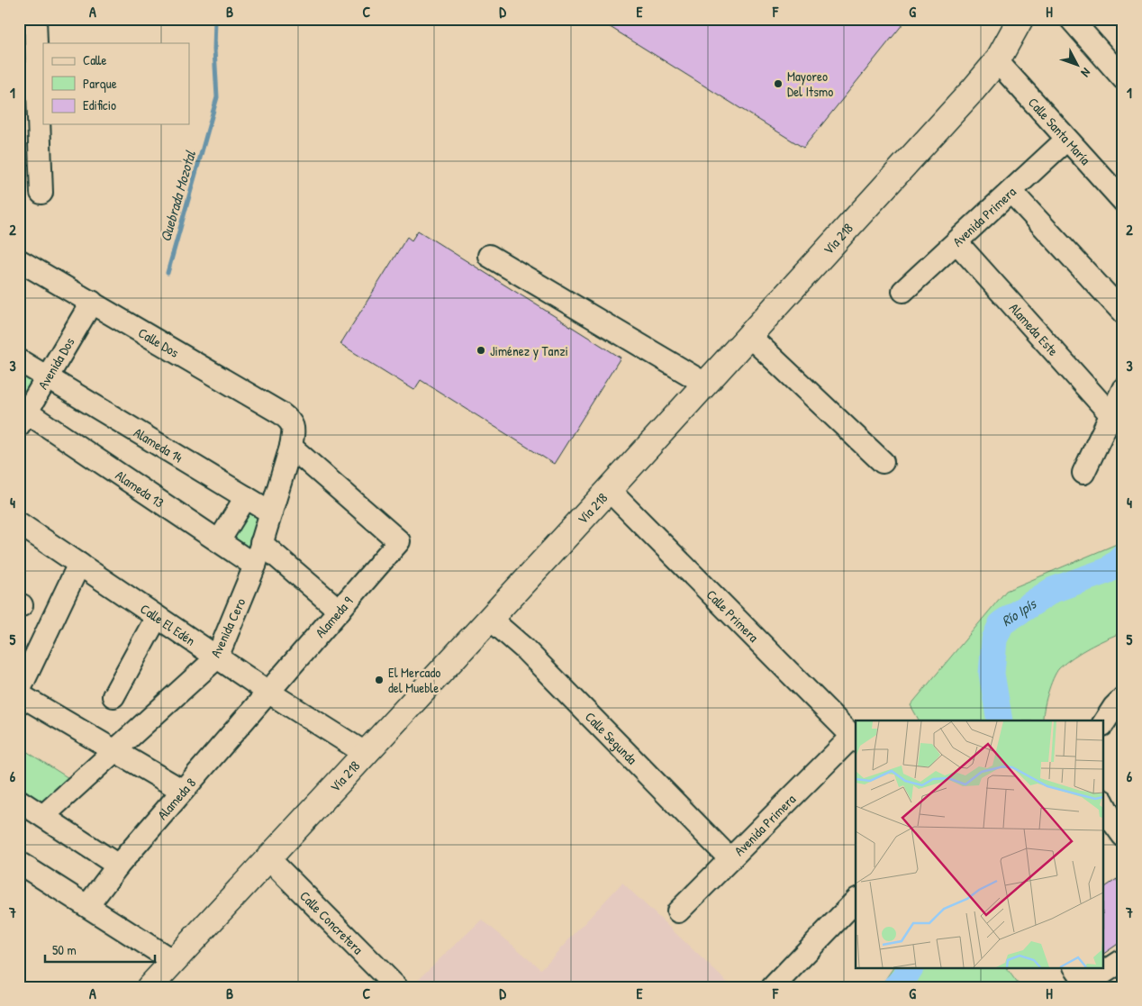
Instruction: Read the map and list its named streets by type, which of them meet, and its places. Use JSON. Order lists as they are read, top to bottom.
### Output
{
  "streets": {
    "main road": ["Vía 218"],
    "street": [
      "Calle Santa María",
      "Avenida Primera",
      "Alameda Este",
      "Calle Dos",
      "Avenida Dos",
      "Alameda 14",
      "Alameda 13",
      "Calle Primera",
      "Alameda 9",
      "Calle El Edén",
      "Avenida Cero",
      "Calle Segunda",
      "Alameda 8",
      "Calle Concretera"
    ]
  },
  "crossings": [
    ["Calle Santa María", "Avenida Primera"],
    ["Calle Santa María", "Vía 218"],
    ["Avenida Primera", "Alameda Este"],
    ["Avenida Primera", "Calle Primera"],
    ["Avenida Primera", "Calle Segunda"],
    ["Vía 218", "Calle Primera"],
    ["Vía 218", "Calle El Edén"],
    ["Vía 218", "Calle Segunda"],
    ["Vía 218", "Calle Concretera"],
    ["Calle Dos", "Avenida Dos"],
    ["Calle Dos", "Alameda 9"],
    ["Calle Dos", "Avenida Cero"],
    ["Avenida Dos", "Alameda 14"],
    ["Avenida Dos", "Alameda 13"],
    ["Alameda 14", "Avenida Cero"],
    ["Alameda 13", "Avenida Cero"],
    ["Alameda 9", "Calle El Edén"],
    ["Alameda 9", "Alameda 8"],
    ["Calle El Edén", "Avenida Cero"],
    ["Calle El Edén", "Alameda 8"]
  ],
  "water": ["Quebrada Mozotal", "Río Ipís"],
  "places": ["Mayoreo Del Itsmo", "Jiménez y Tanzi", "El Mercado del Mueble"],
  "legend": ["Calle", "Parque", "Edificio"],
  "scale_bar": "50 m",
  "north": "bottom right",
  "grid": {
    "columns": [
      "A",
      "B",
      "C",
      "D",
      "E",
      "F",
      "G",
      "H"
    ],
    "rows": [
      "1",
      "2",
      "3",
      "4",
      "5",
      "6",
      "7"
    ]
  }
}
